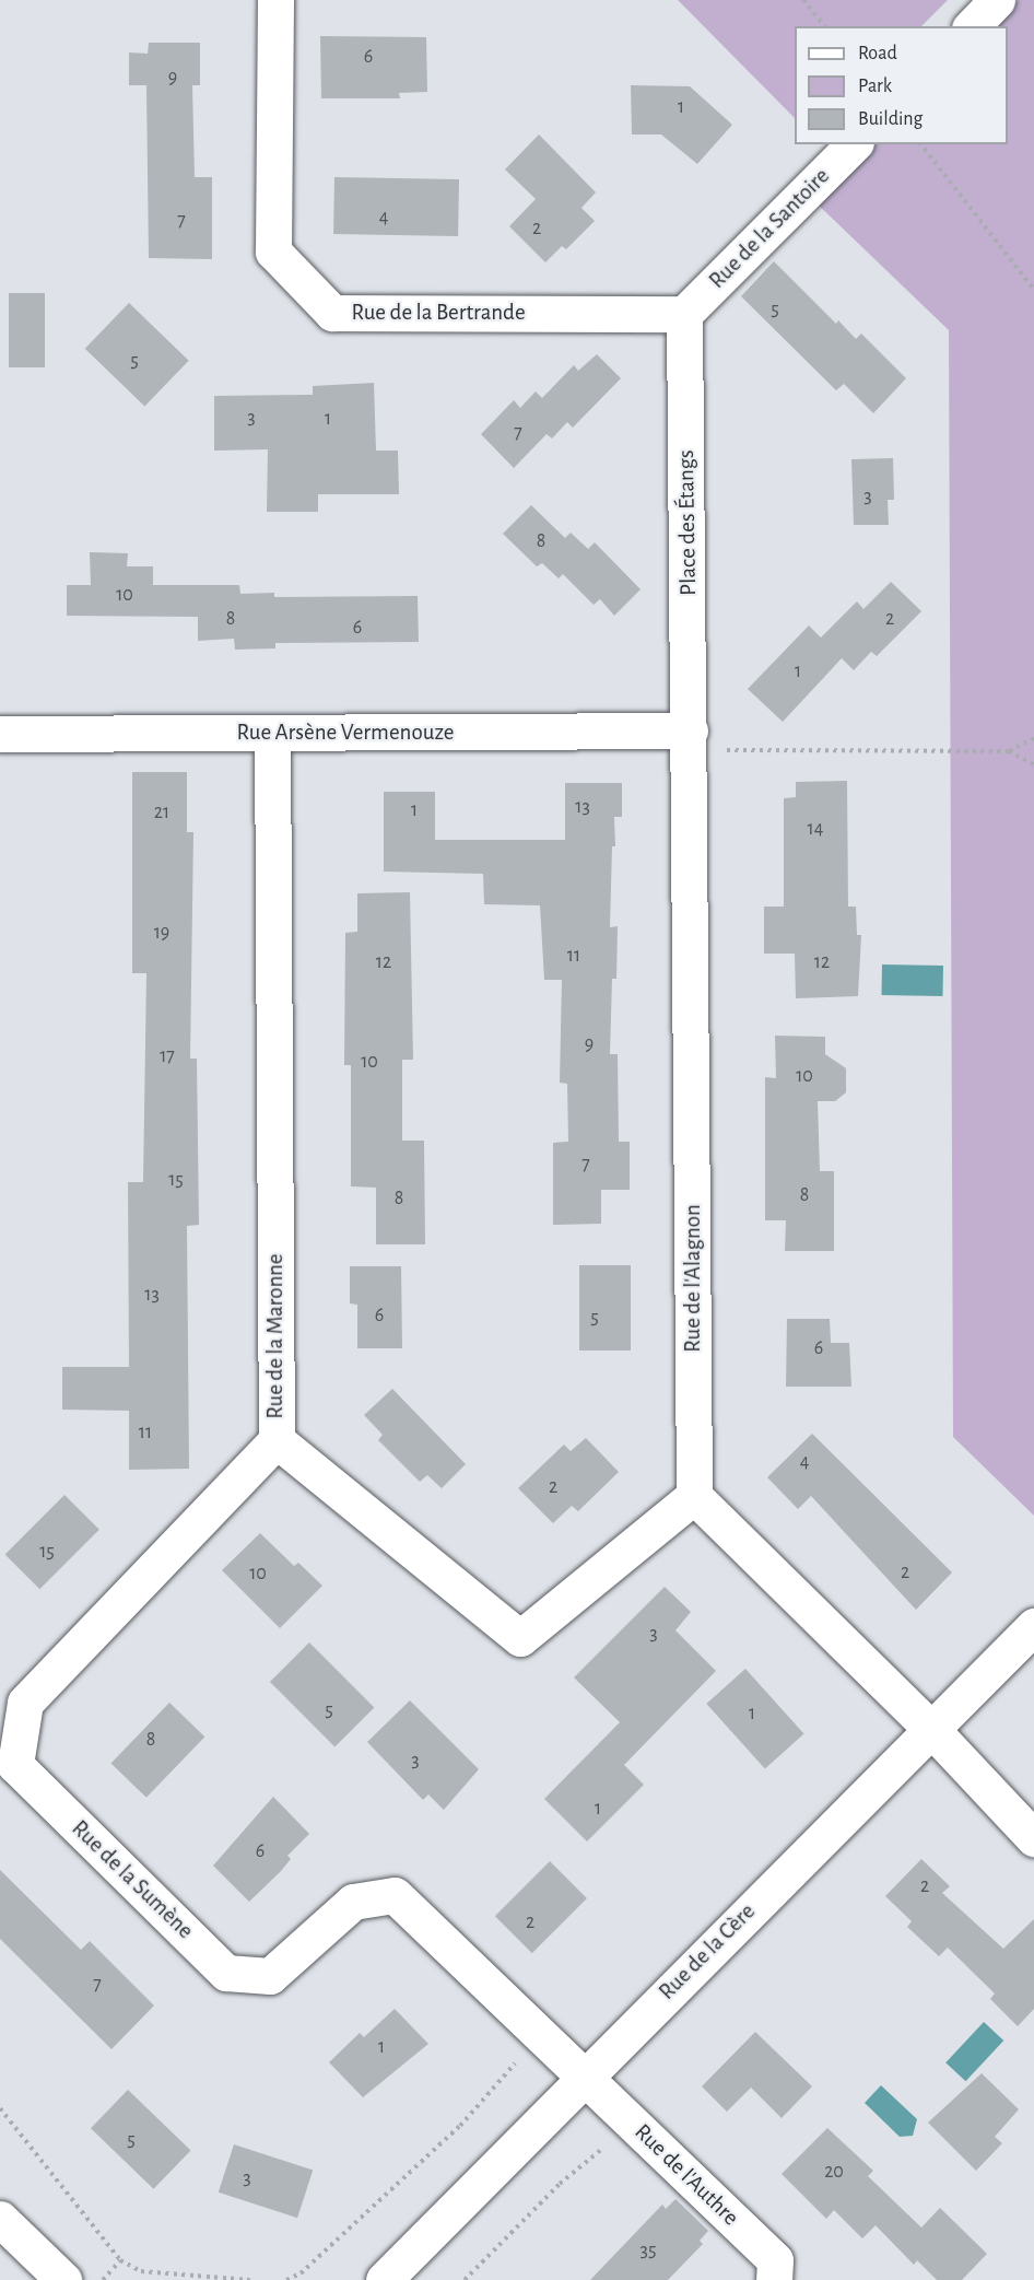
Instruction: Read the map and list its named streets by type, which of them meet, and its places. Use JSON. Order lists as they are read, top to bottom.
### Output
{
  "streets": {
    "street": [
      "Rue de la Santoire",
      "Rue de la Bertrande",
      "Place des Étangs",
      "Rue Arsène Vermenouze",
      "Rue de l'Alagnon",
      "Rue de la Maronne",
      "Rue de la Sumène",
      "Rue de la Cère",
      "Rue de l'Authre"
    ]
  },
  "crossings": [
    ["Rue de la Santoire", "Rue de la Bertrande"],
    ["Rue de la Santoire", "Place des Étangs"],
    ["Rue de la Bertrande", "Place des Étangs"],
    ["Place des Étangs", "Rue Arsène Vermenouze"],
    ["Place des Étangs", "Rue de l'Alagnon"],
    ["Rue Arsène Vermenouze", "Rue de l'Alagnon"],
    ["Rue Arsène Vermenouze", "Rue de la Maronne"],
    ["Rue de l'Alagnon", "Rue de la Maronne"],
    ["Rue de la Maronne", "Rue de la Sumène"],
    ["Rue de la Sumène", "Rue de la Cère"],
    ["Rue de la Sumène", "Rue de l'Authre"],
    ["Rue de la Cère", "Rue de l'Authre"]
  ],
  "house_numbers": [
    "6",
    "9",
    "1",
    "4",
    "7",
    "2",
    "5",
    "5",
    "3",
    "1",
    "7",
    "3",
    "8",
    "10",
    "8",
    "2",
    "6",
    "1",
    "13",
    "1",
    "21",
    "14",
    "19",
    "11",
    "12",
    "12",
    "9",
    "17",
    "10",
    "10",
    "7",
    "15",
    "8",
    "8",
    "13",
    "6",
    "5",
    "6",
    "11",
    "4",
    "2",
    "15",
    "2",
    "10",
    "3",
    "5",
    "1",
    "8",
    "3",
    "1",
    "6",
    "2",
    "2",
    "7",
    "1",
    "5",
    "20",
    "3",
    "35"
  ],
  "legend": ["Road", "Park", "Building"]
}
